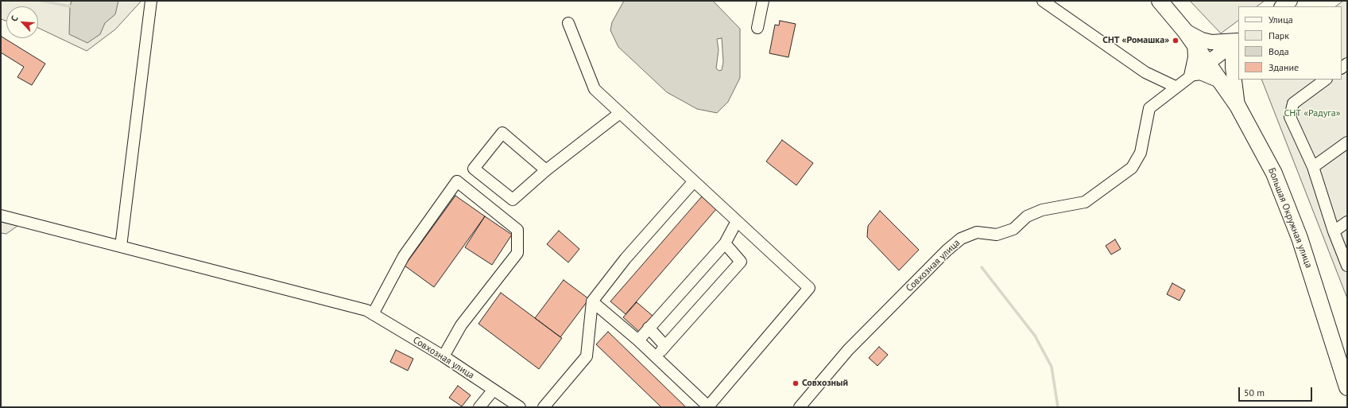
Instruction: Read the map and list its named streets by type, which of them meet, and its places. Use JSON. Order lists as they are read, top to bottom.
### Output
{
  "streets": {
    "highway": ["Большая Окружная улица"],
    "street": ["Совхозная улица"]
  },
  "crossings": [
    ["Большая Окружная улица", "Совхозная улица"]
  ],
  "parks": ["СНТ «Радуга»"],
  "places": ["СНТ «Ромашка»", "Совхозный"],
  "legend": [
    "Улица",
    "Парк",
    "Вода",
    "Здание"
  ],
  "scale_bar": "50 m",
  "north": "top left"
}
